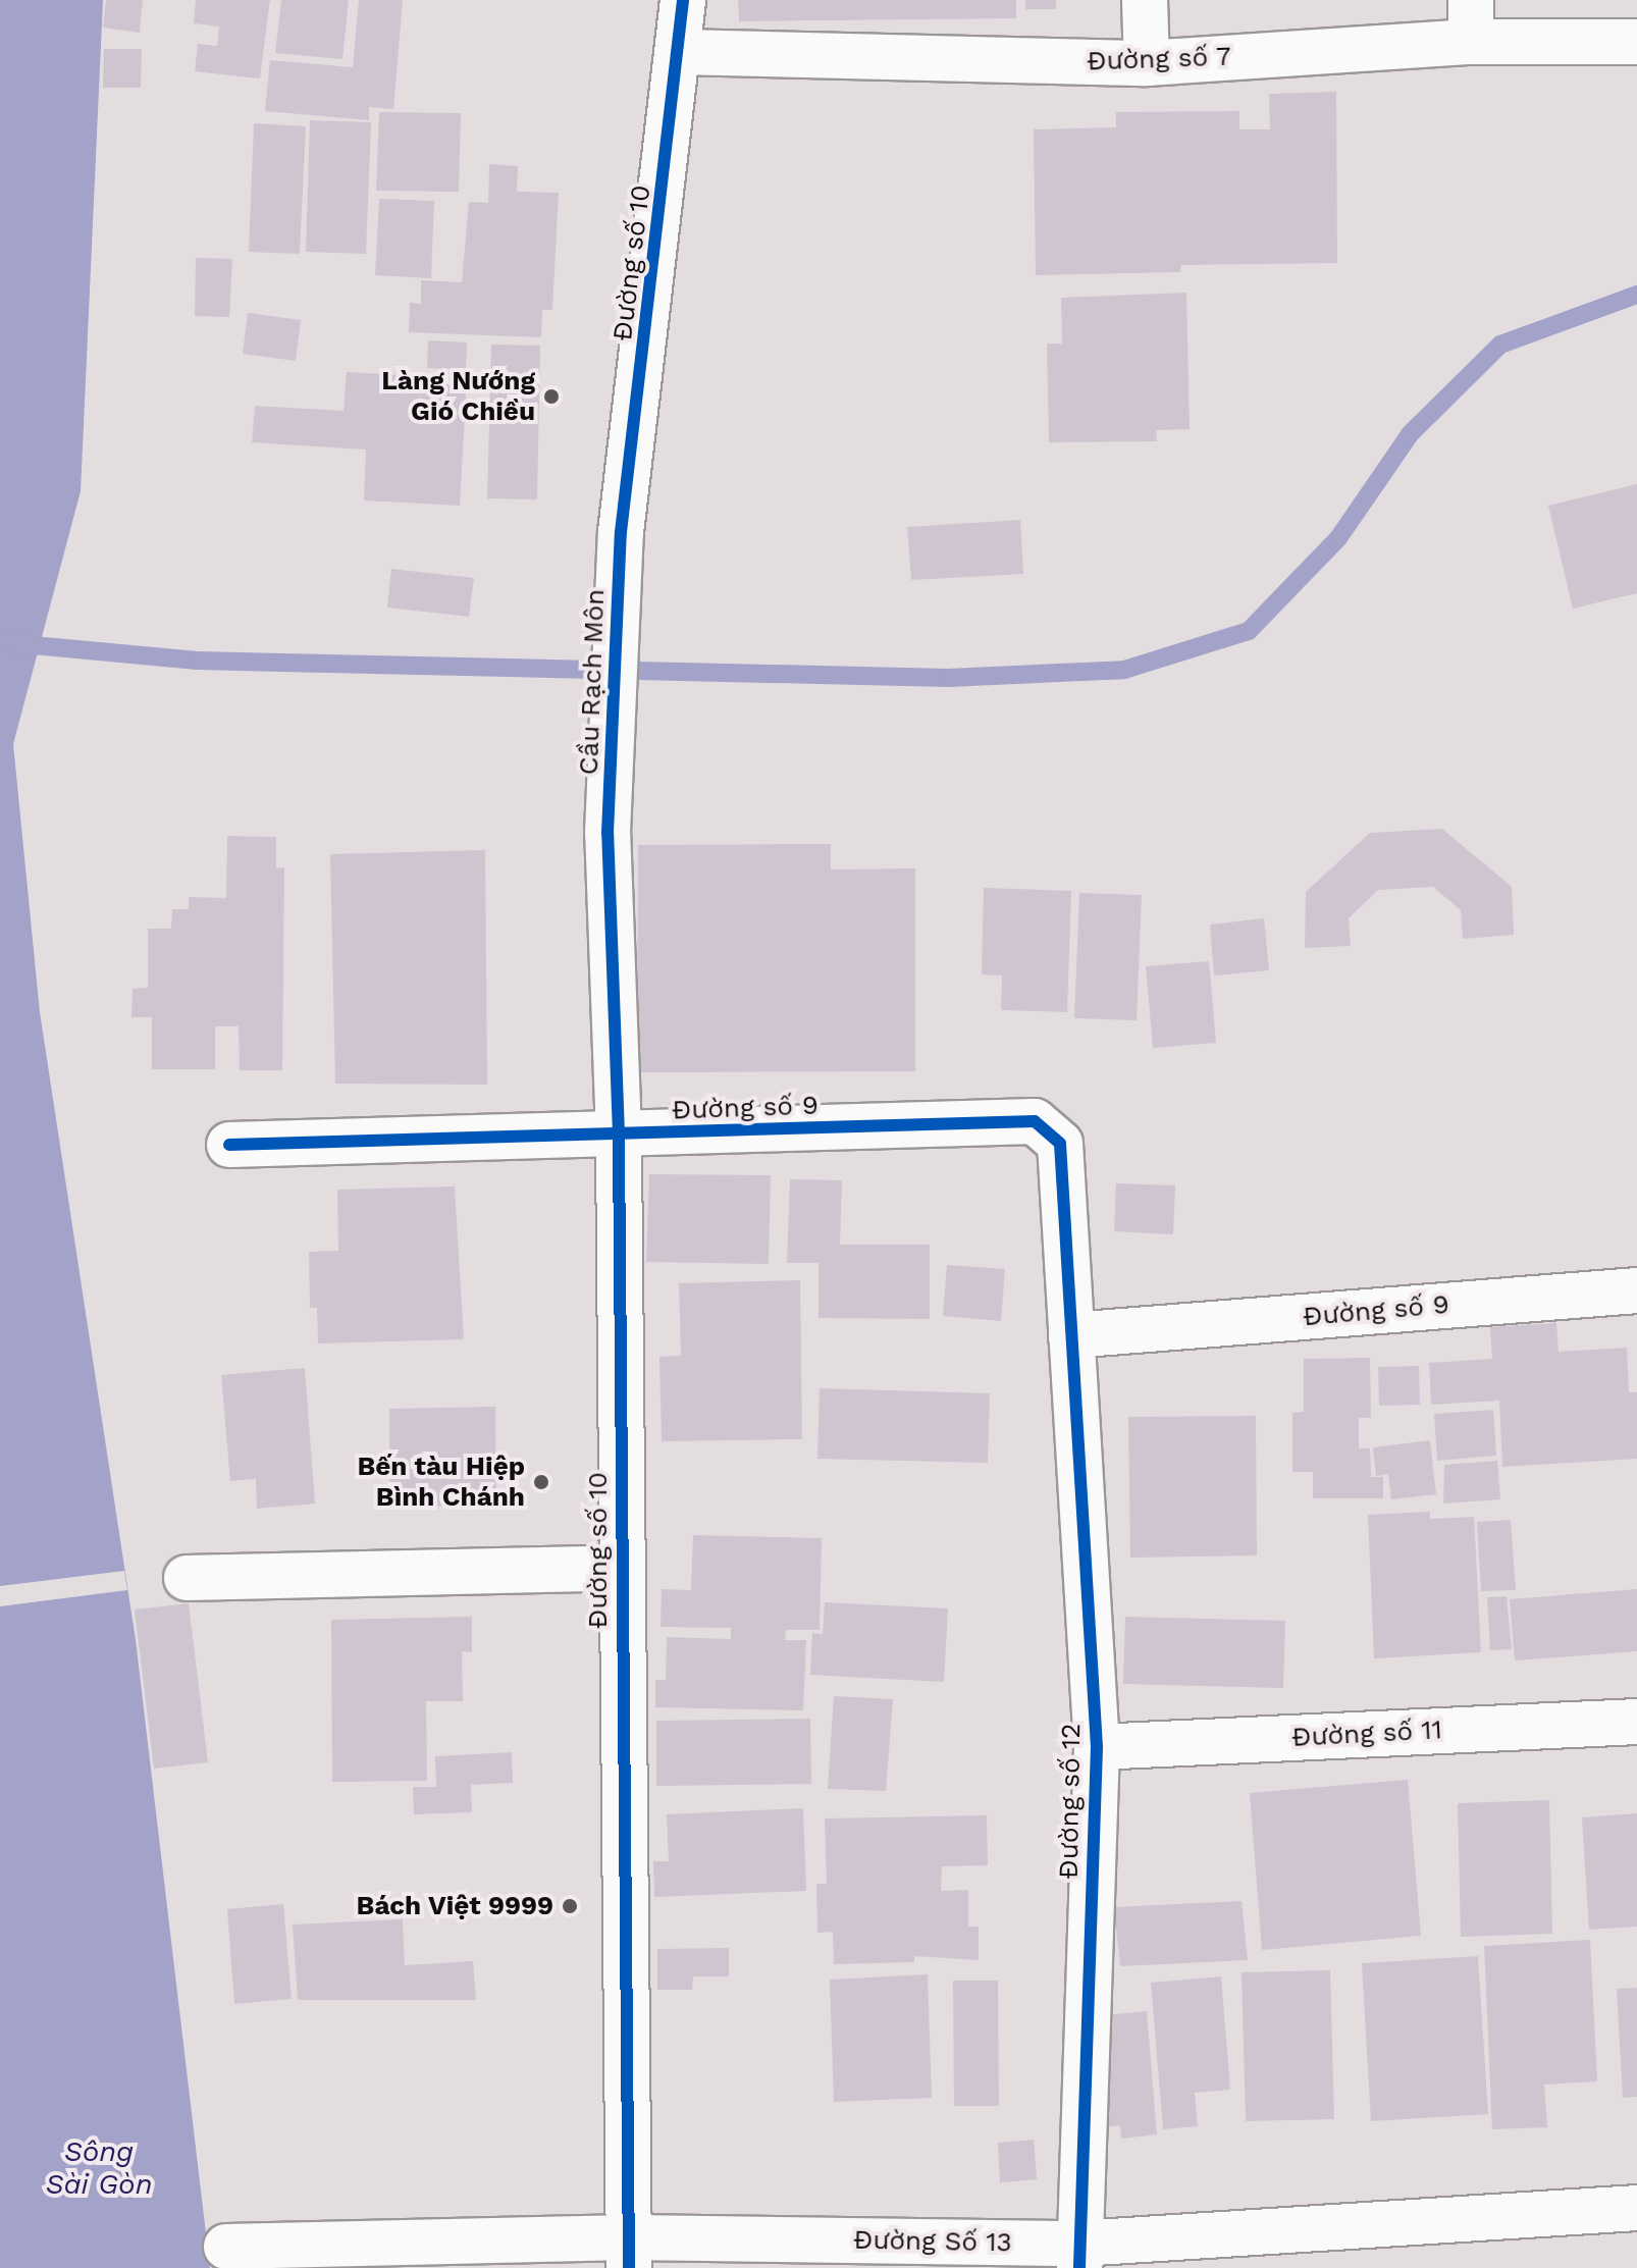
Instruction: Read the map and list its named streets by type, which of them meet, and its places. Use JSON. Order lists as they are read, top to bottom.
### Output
{
  "streets": {
    "street": [
      "Đường số 7",
      "Đường số 10",
      "Cầu Rạch Môn",
      "Đường số 9",
      "Đường số 11",
      "Đường số 12",
      "Đường Số 13"
    ]
  },
  "crossings": [
    ["Đường số 7", "Đường số 10"],
    ["Đường số 10", "Cầu Rạch Môn"],
    ["Đường số 10", "Đường số 9"],
    ["Đường số 10", "Đường Số 13"],
    ["Đường số 9", "Đường số 12"],
    ["Đường số 11", "Đường số 12"],
    ["Đường số 12", "Đường Số 13"]
  ],
  "water": ["Sông Sài Gòn"],
  "places": ["Làng Nướng Gió Chiều", "Bến tàu Hiệp Bình Chánh", "Bách Việt 9999"]
}
